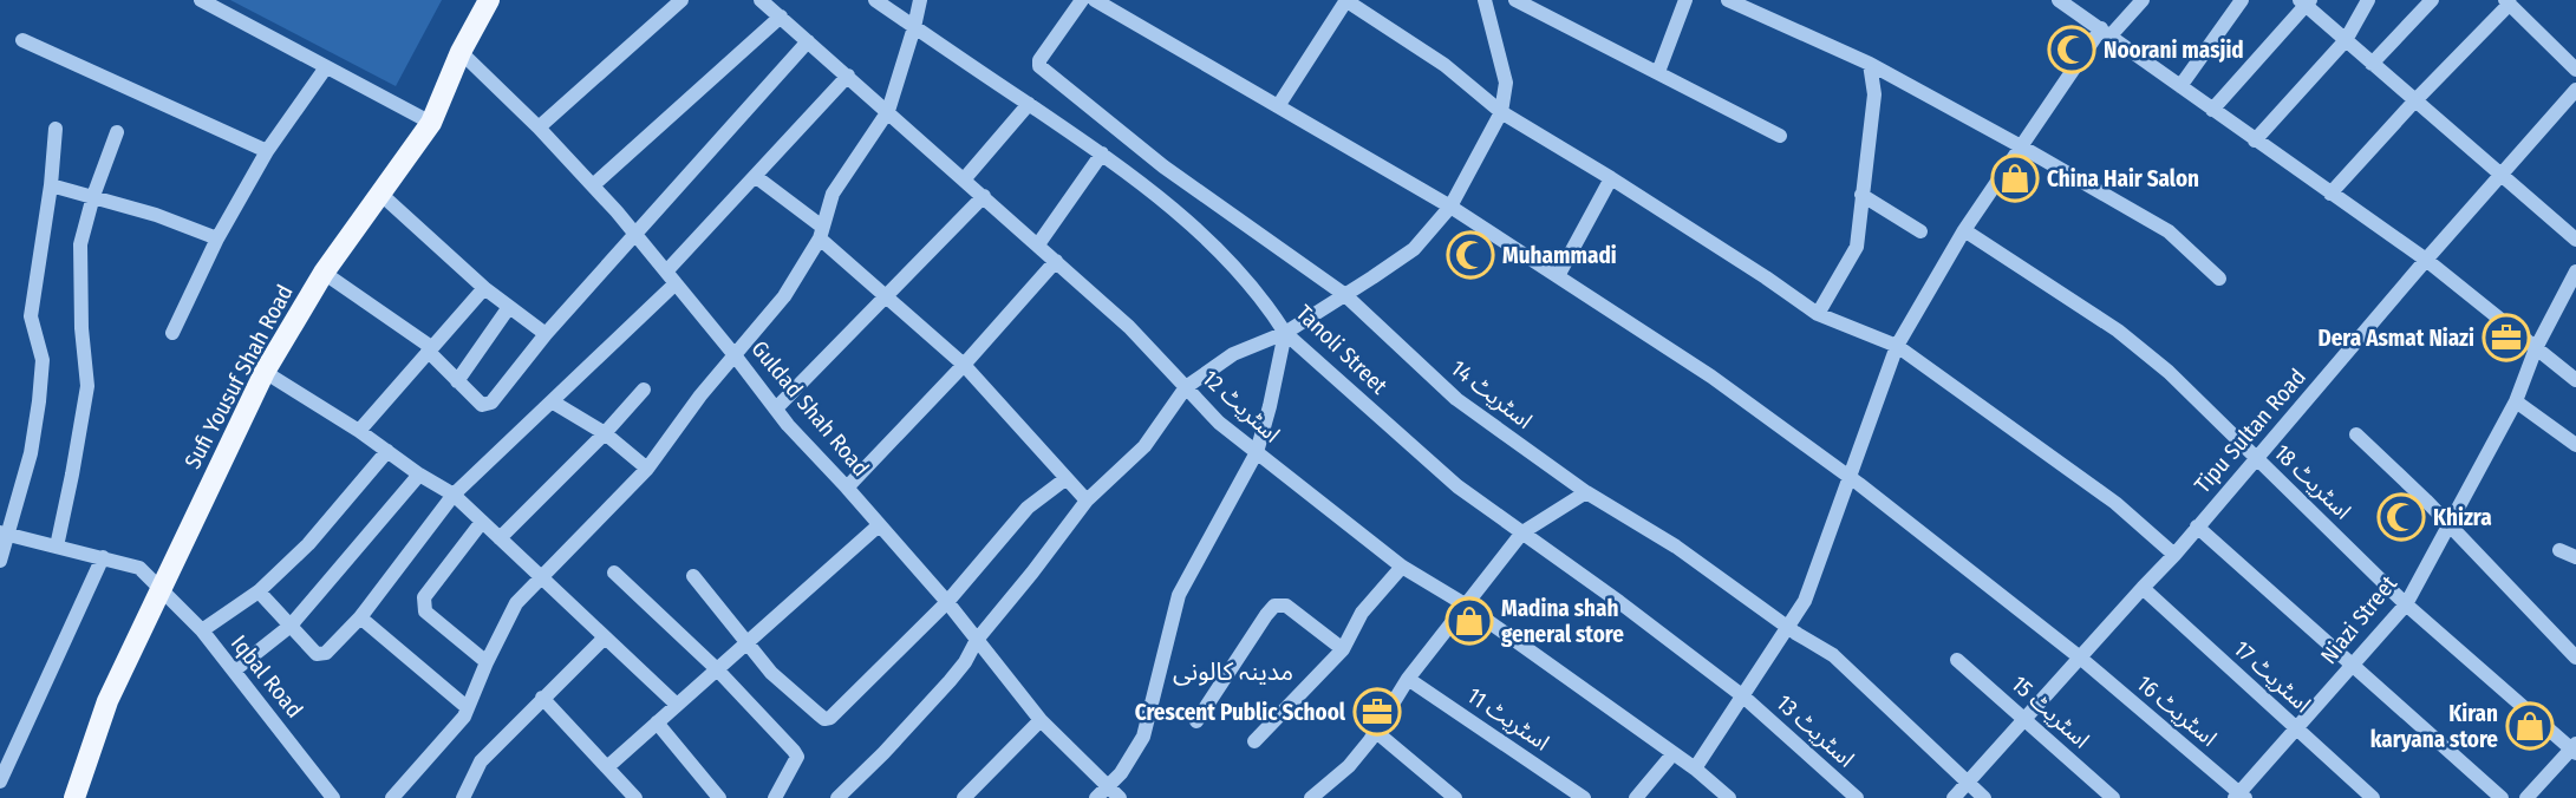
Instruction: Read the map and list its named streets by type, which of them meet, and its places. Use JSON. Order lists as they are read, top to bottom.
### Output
{
  "streets": {
    "main road": ["Sufi Yousuf Shah Road"],
    "street": [
      "Tanoli Street",
      "اسٹریٹ 14",
      "اسٹریٹ 12",
      "Guldad Shah Road",
      "Tipu Sultan Road",
      "اسٹریٹ 18",
      "Niazi Street",
      "Iqbal Road",
      "اسٹریٹ 17",
      "اسٹریٹ 16",
      "اسٹریٹ 15",
      "اسٹریٹ 11",
      "اسٹریٹ 13"
    ]
  },
  "crossings": [
    ["Tanoli Street", "اسٹریٹ 13"],
    ["Sufi Yousuf Shah Road", "Guldad Shah Road"],
    ["Sufi Yousuf Shah Road", "Iqbal Road"],
    ["اسٹریٹ 14", "Tipu Sultan Road"],
    ["Tipu Sultan Road", "اسٹریٹ 18"],
    ["Tipu Sultan Road", "اسٹریٹ 17"],
    ["Tipu Sultan Road", "اسٹریٹ 16"],
    ["Tipu Sultan Road", "اسٹریٹ 15"],
    ["اسٹریٹ 18", "Niazi Street"],
    ["Niazi Street", "اسٹریٹ 17"],
    ["Niazi Street", "اسٹریٹ 16"]
  ],
  "districts": ["مدینہ کالونی"],
  "places": {
    "mosque": ["Noorani masjid", "Muhammadi", "Khizra"],
    "shop": ["China Hair Salon", "Madina shah general store", "Kiran karyana store"],
    "office": ["Dera Asmat Niazi", "Crescent Public School"]
  }
}
